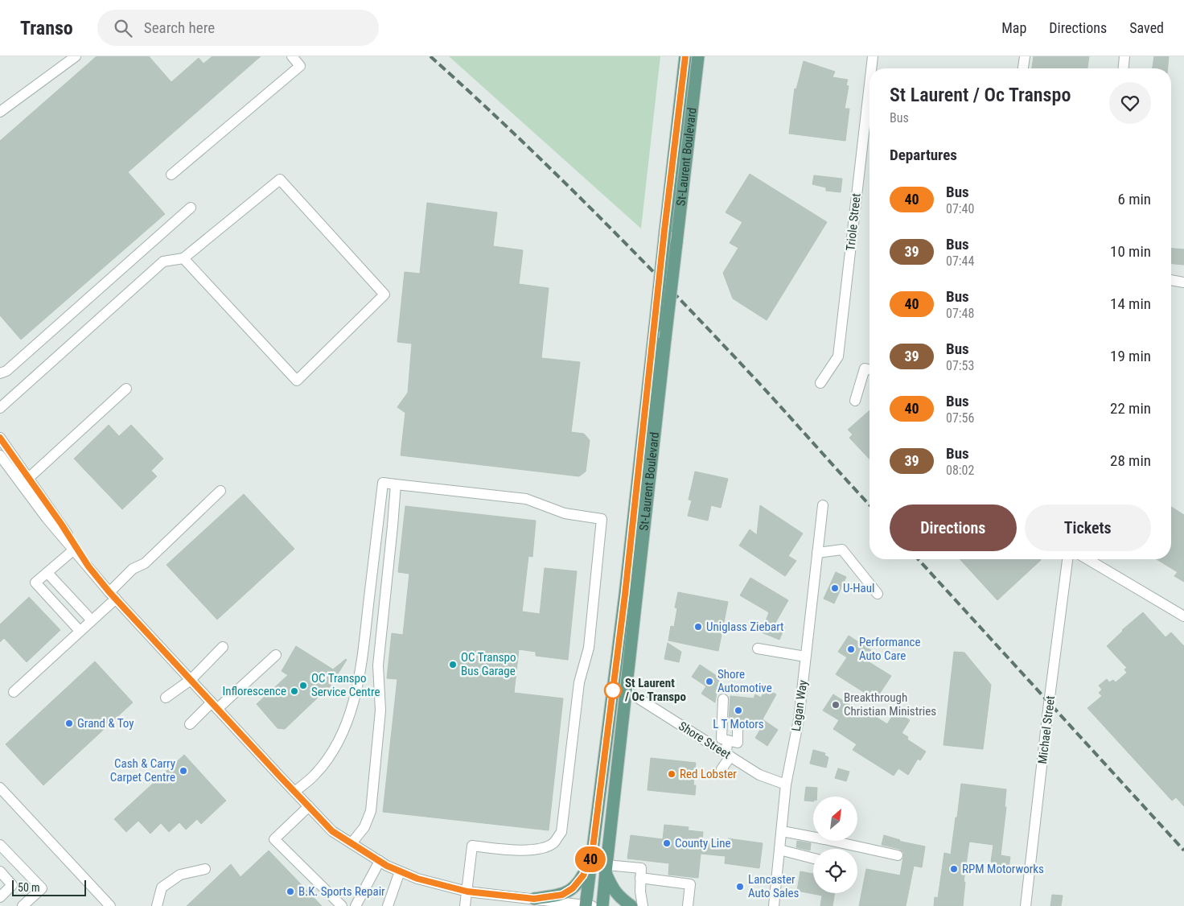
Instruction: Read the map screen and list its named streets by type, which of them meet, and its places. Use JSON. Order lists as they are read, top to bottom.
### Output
{
  "streets": {
    "main road": ["St-Laurent Boulevard"],
    "street": [
      "Triole Street",
      "Lagan Way",
      "Michael Street",
      "Shore Street"
    ]
  },
  "crossings": [
    ["St-Laurent Boulevard", "Shore Street"],
    ["Lagan Way", "Shore Street"]
  ],
  "places": [
    "U-Haul",
    "Uniglass Ziebart",
    "Performance Auto Care",
    "OC Transpo Bus Garage",
    "Shore Automotive",
    "OC Transpo Service Centre",
    "St Laurent / Oc Transpo",
    "Inflorescence",
    "Breakthrough Christian Ministries",
    "L T Motors",
    "Grand & Toy",
    "Cash & Carry Carpet Centre",
    "Red Lobster",
    "County Line",
    "RPM Motorworks",
    "Lancaster Auto Sales",
    "B.K. Sports Repair"
  ],
  "lines": ["bus line 40"],
  "scale_bar": "50 m",
  "north": "top right",
  "page": {
    "header": "Transo",
    "search": "Search here",
    "nav": ["Map", "Directions", "Saved"],
    "on_map": "40",
    "heading": [
      ["St Laurent / Oc Transpo", "Bus"],
      "Departures"
    ],
    "list": [
      {
        "mark": "40",
        "name": "Bus",
        "note": "07:40",
        "value": "6 min"
      },
      {
        "mark": "39",
        "name": "Bus",
        "note": "07:44",
        "value": "10 min"
      },
      {
        "mark": "40",
        "name": "Bus",
        "note": "07:48",
        "value": "14 min"
      },
      {
        "mark": "39",
        "name": "Bus",
        "note": "07:53",
        "value": "19 min"
      },
      {
        "mark": "40",
        "name": "Bus",
        "note": "07:56",
        "value": "22 min"
      },
      {
        "mark": "39",
        "name": "Bus",
        "note": "08:02",
        "value": "28 min"
      }
    ],
    "buttons": ["Directions", "Tickets"],
    "scale": "50 m"
  }
}
